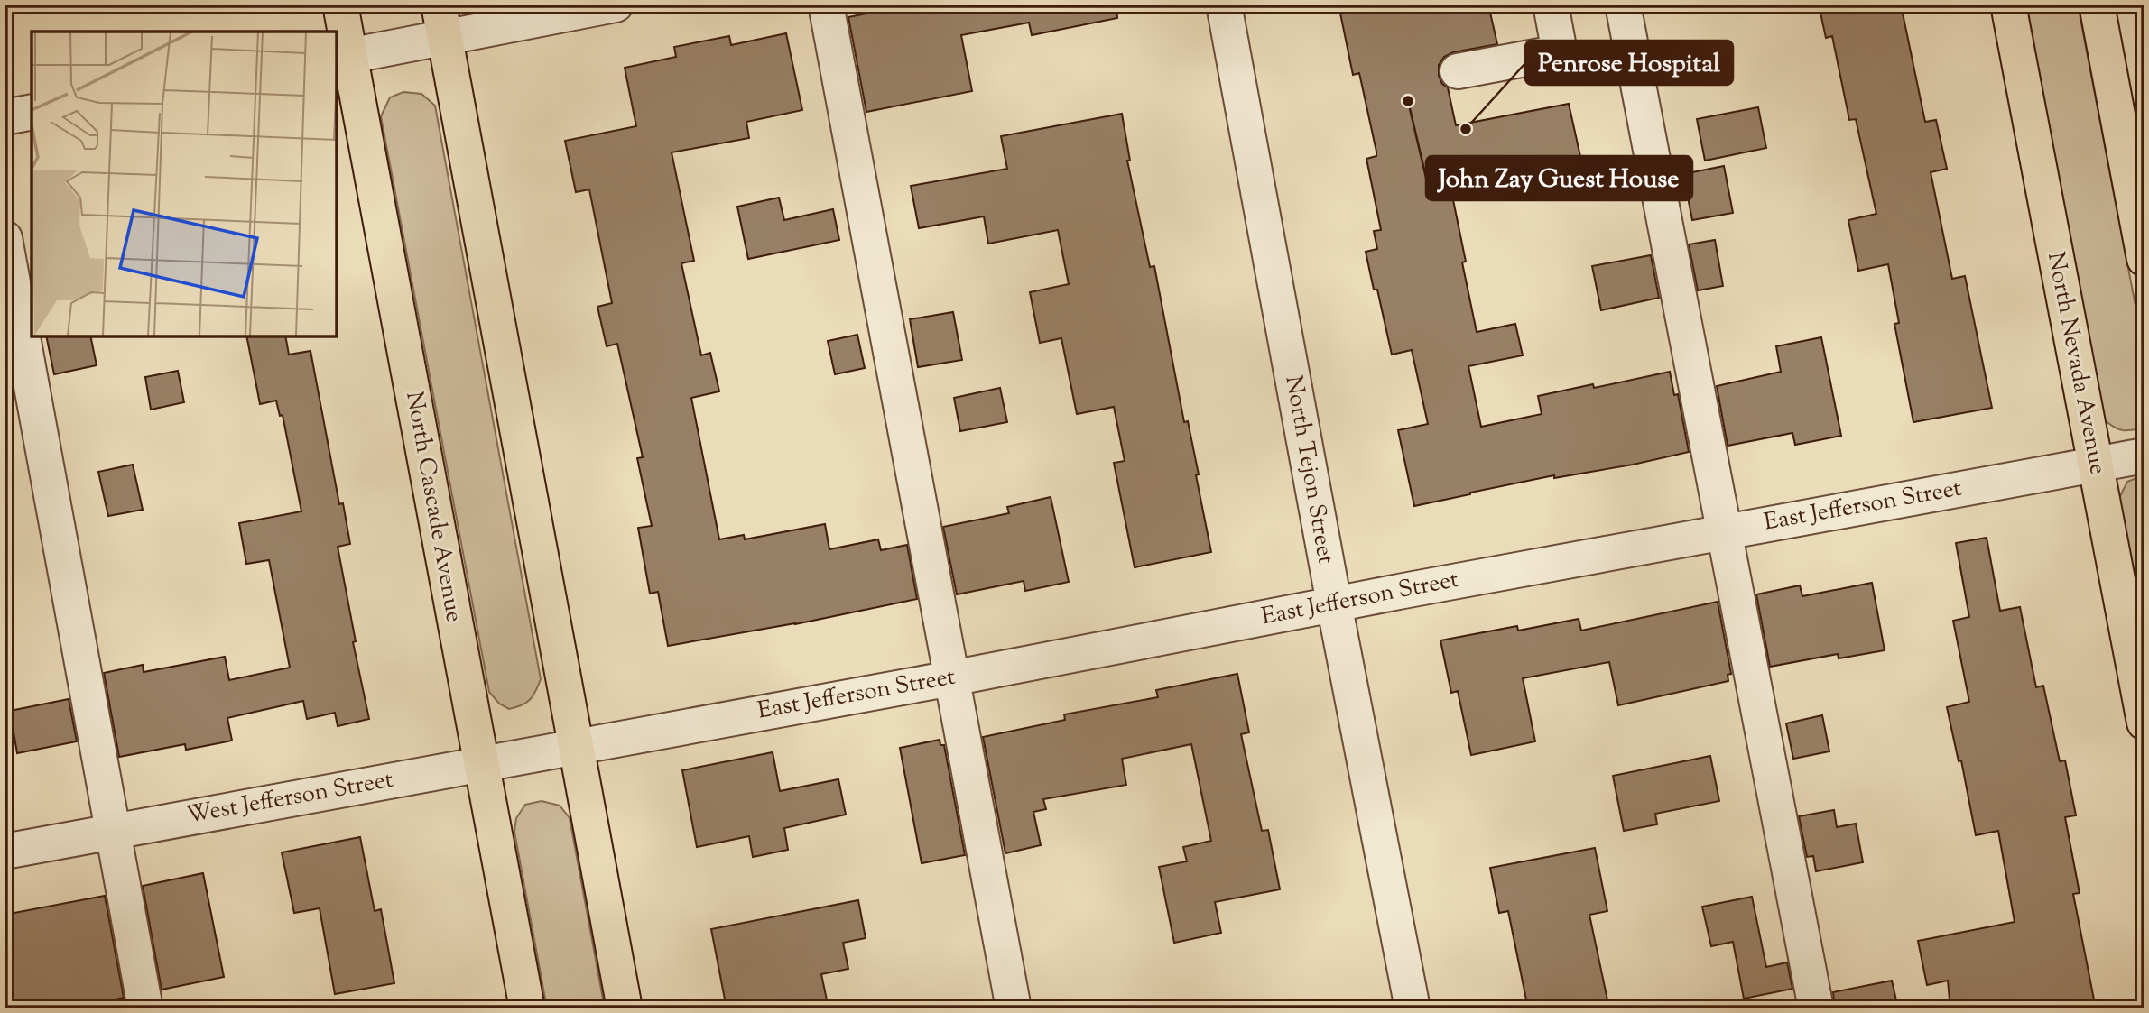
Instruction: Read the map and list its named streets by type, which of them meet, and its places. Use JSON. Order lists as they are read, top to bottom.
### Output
{
  "streets": {
    "main road": ["North Nevada Avenue", "North Cascade Avenue"],
    "street": ["North Tejon Street", "East Jefferson Street", "West Jefferson Street"]
  },
  "crossings": [
    ["North Nevada Avenue", "East Jefferson Street"],
    ["North Tejon Street", "East Jefferson Street"],
    ["East Jefferson Street", "West Jefferson Street"],
    ["North Cascade Avenue", "West Jefferson Street"]
  ],
  "places": ["John Zay Guest House", "Penrose Hospital"]
}
